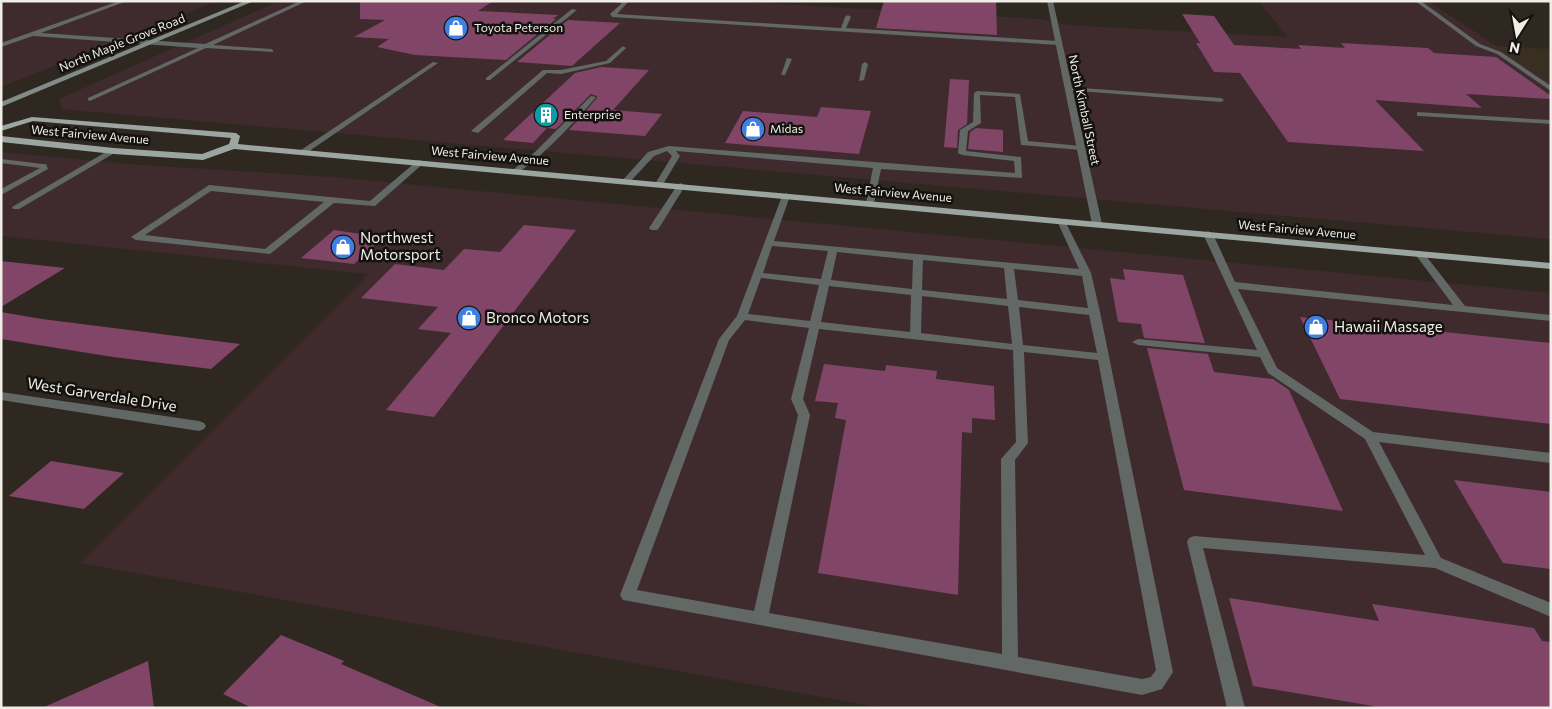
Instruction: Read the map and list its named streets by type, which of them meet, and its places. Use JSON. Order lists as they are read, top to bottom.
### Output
{
  "streets": {
    "main road": ["North Maple Grove Road", "West Fairview Avenue"],
    "street": ["North Kimball Street", "West Garverdale Drive"]
  },
  "crossings": [
    ["North Kimball Street", "West Fairview Avenue"]
  ],
  "places": {
    "shop": [
      "Toyota Peterson",
      "Midas",
      "Northwest Motorsport",
      "Bronco Motors",
      "Hawaii Massage"
    ],
    "building": ["Enterprise"]
  },
  "north": "bottom"
}
